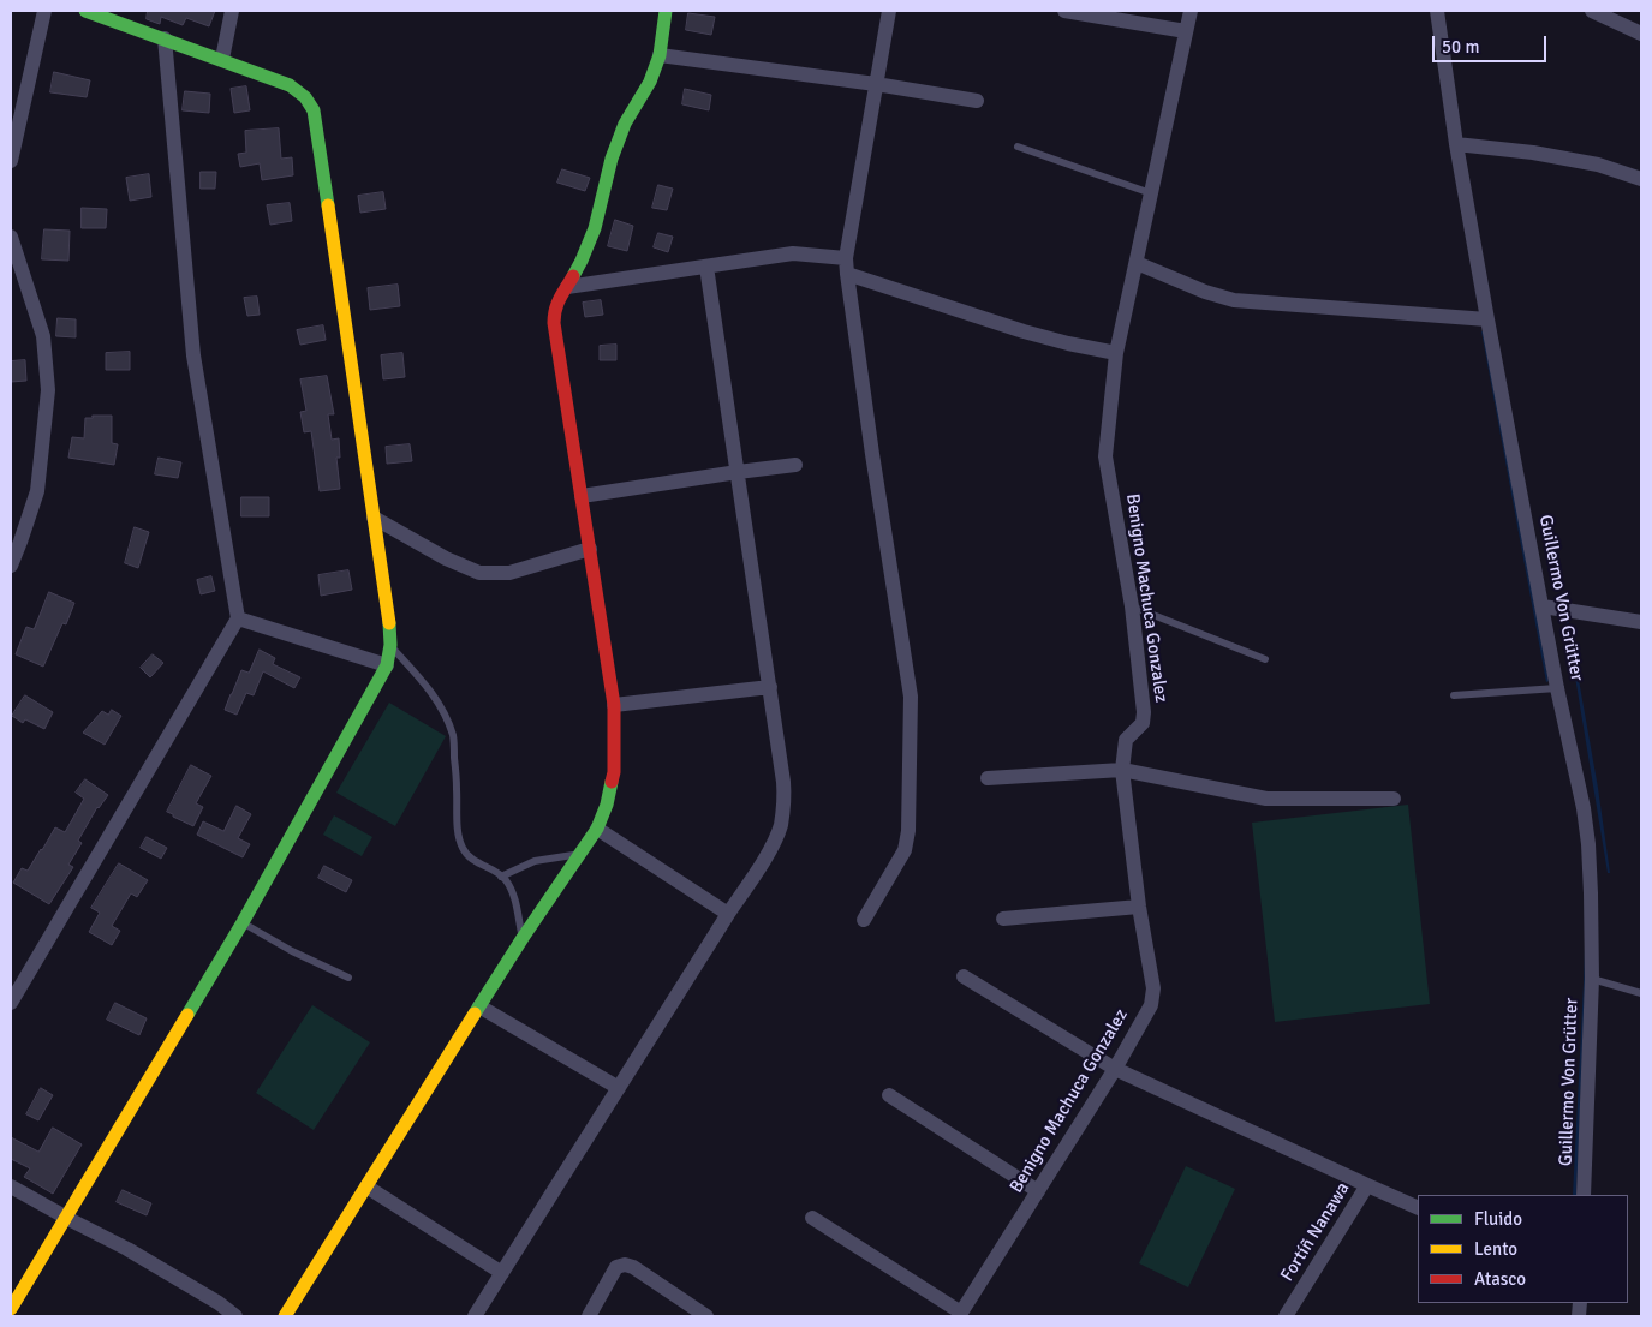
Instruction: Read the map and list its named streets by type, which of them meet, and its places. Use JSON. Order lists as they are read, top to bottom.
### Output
{
  "streets": {
    "street": ["Benigno Machuca Gonzalez", "Guillermo Von Grütter", "Fortíñ Nanawa"]
  },
  "legend": ["Fluido", "Lento", "Atasco"],
  "scale_bar": "50 m"
}
